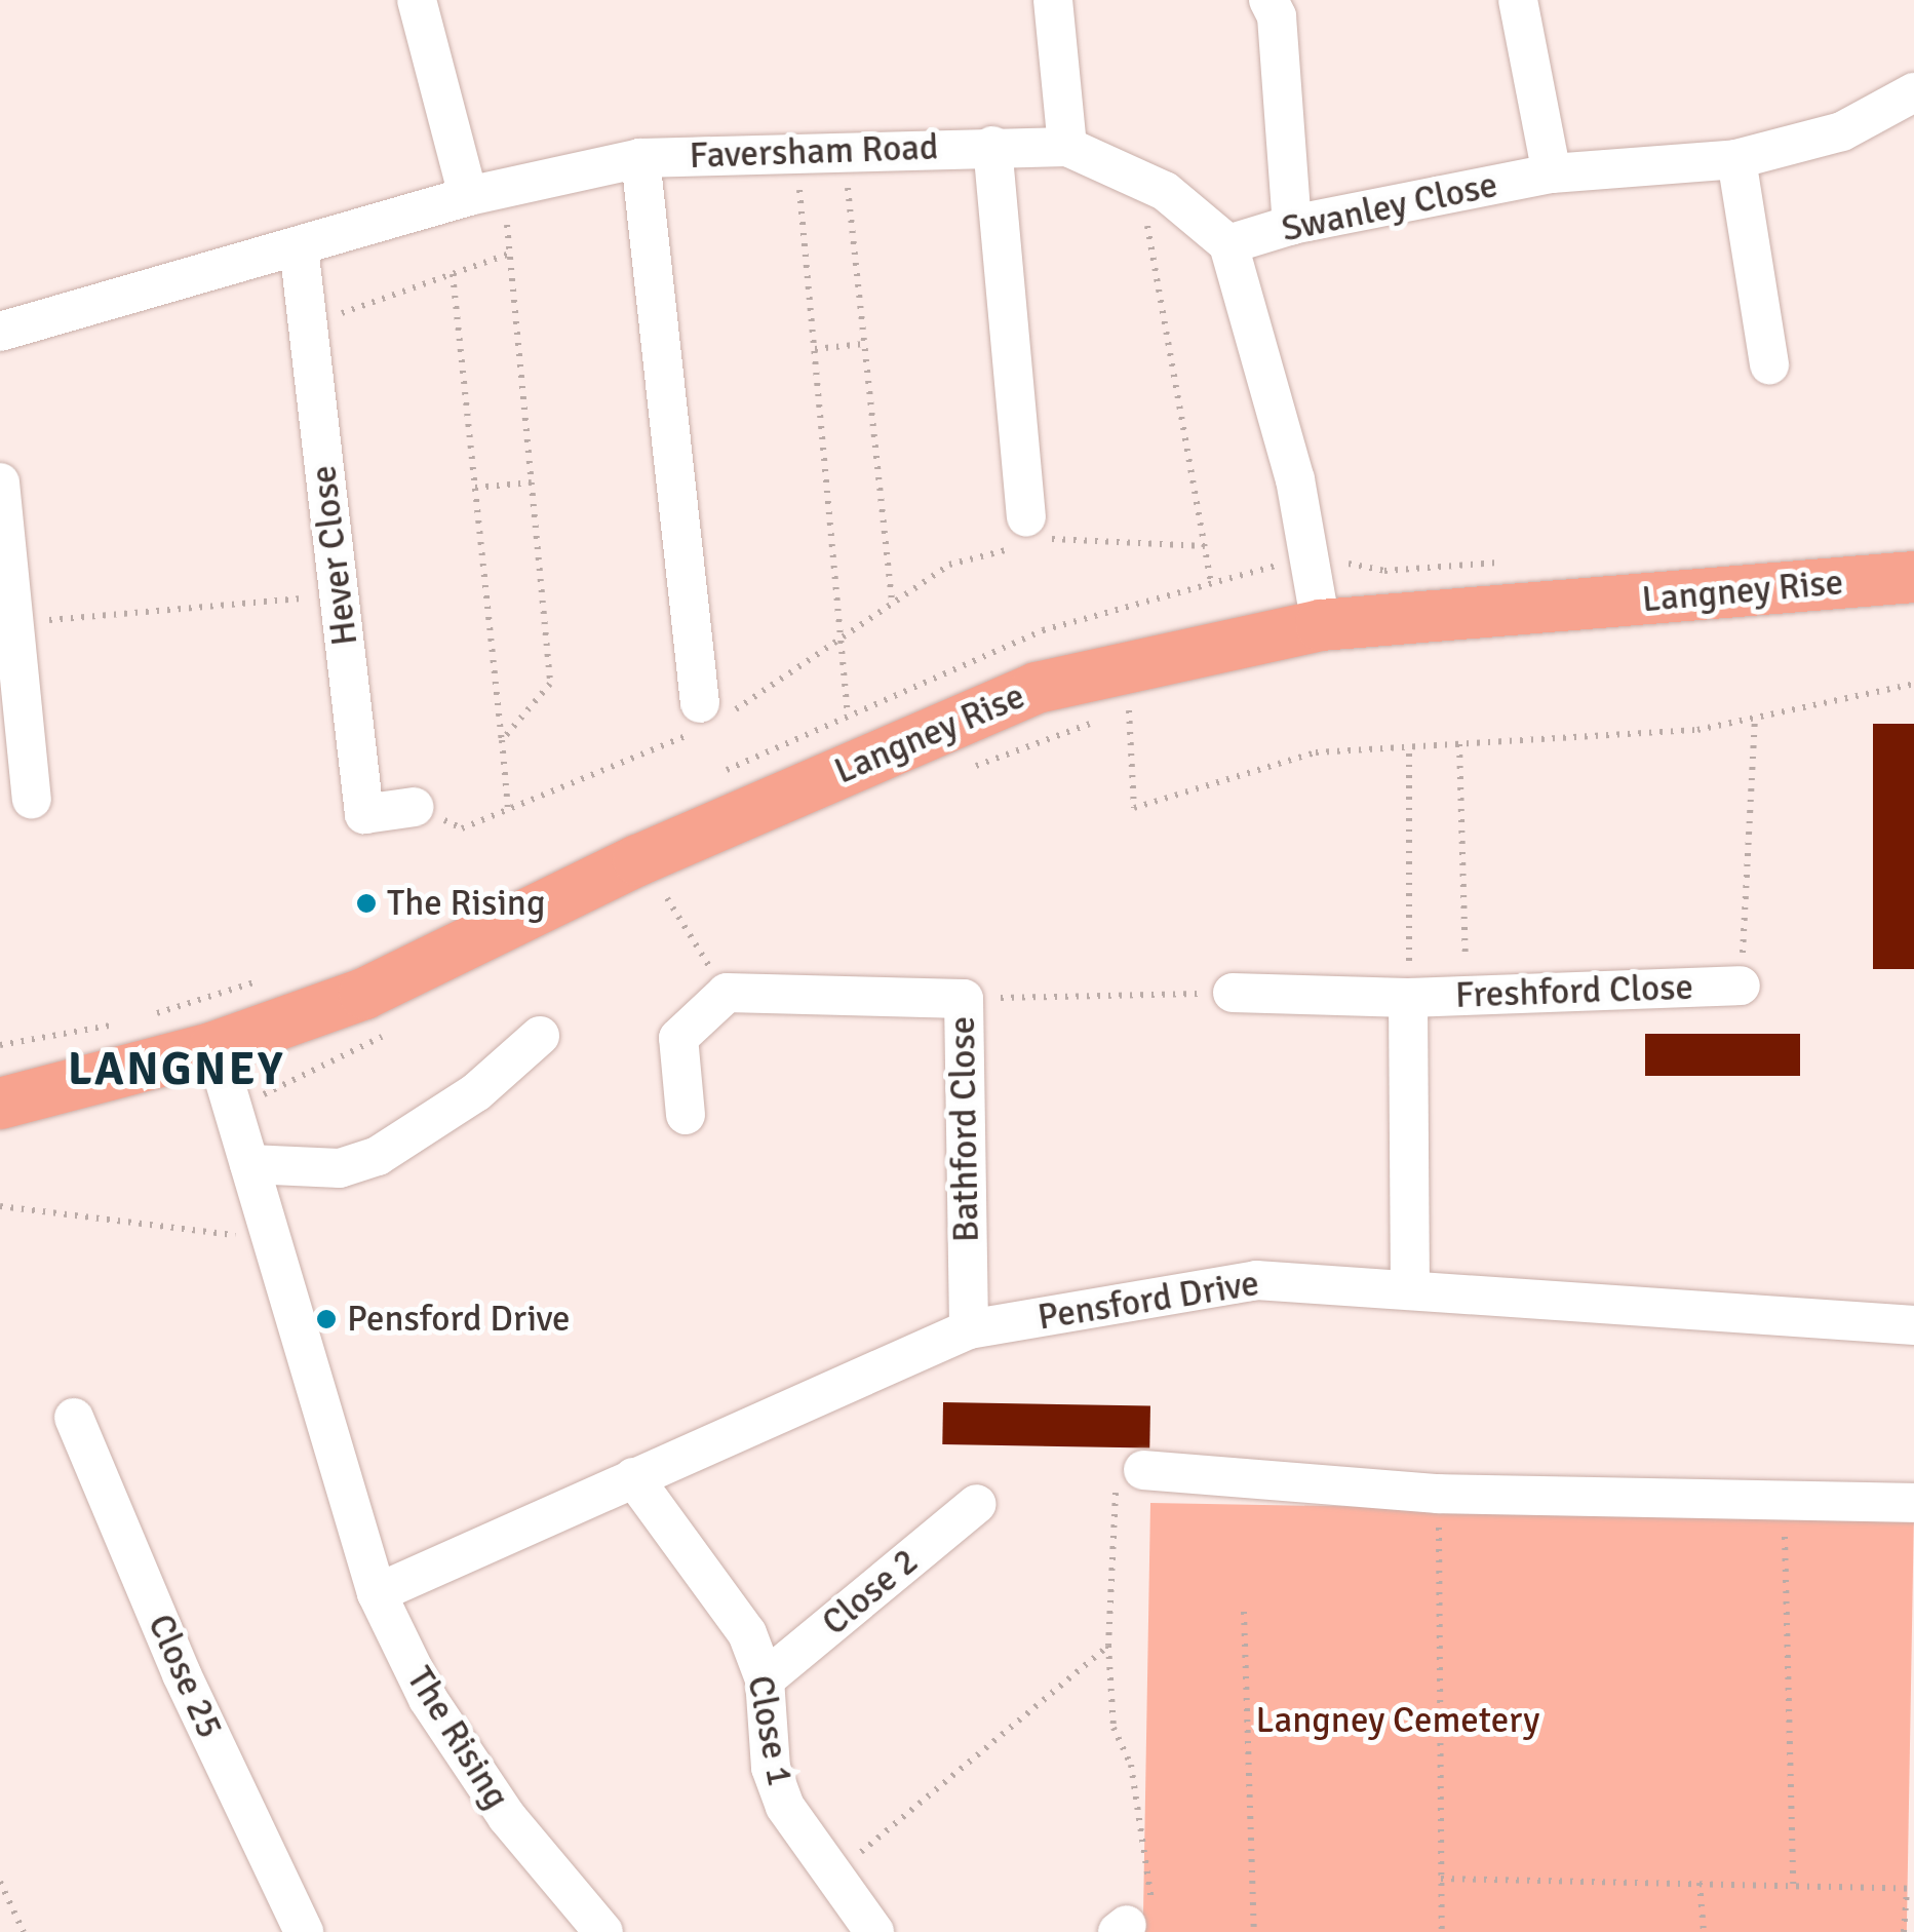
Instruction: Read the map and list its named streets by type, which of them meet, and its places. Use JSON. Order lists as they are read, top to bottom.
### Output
{
  "streets": {
    "main road": ["Langney Rise"],
    "street": [
      "Faversham Road",
      "Swanley Close",
      "Hever Close",
      "Freshford Close",
      "Bathford Close",
      "Pensford Drive",
      "Close 2",
      "Close 25",
      "Close 1",
      "The Rising"
    ]
  },
  "crossings": [
    ["Faversham Road", "Swanley Close"],
    ["Faversham Road", "Hever Close"],
    ["Langney Rise", "The Rising"],
    ["Freshford Close", "Pensford Drive"],
    ["Bathford Close", "Pensford Drive"],
    ["Pensford Drive", "Close 1"],
    ["Pensford Drive", "The Rising"],
    ["Close 2", "Close 1"]
  ],
  "districts": ["LANGNEY"],
  "parks": ["Langney Cemetery"],
  "places": ["The Rising", "Pensford Drive"]
}
